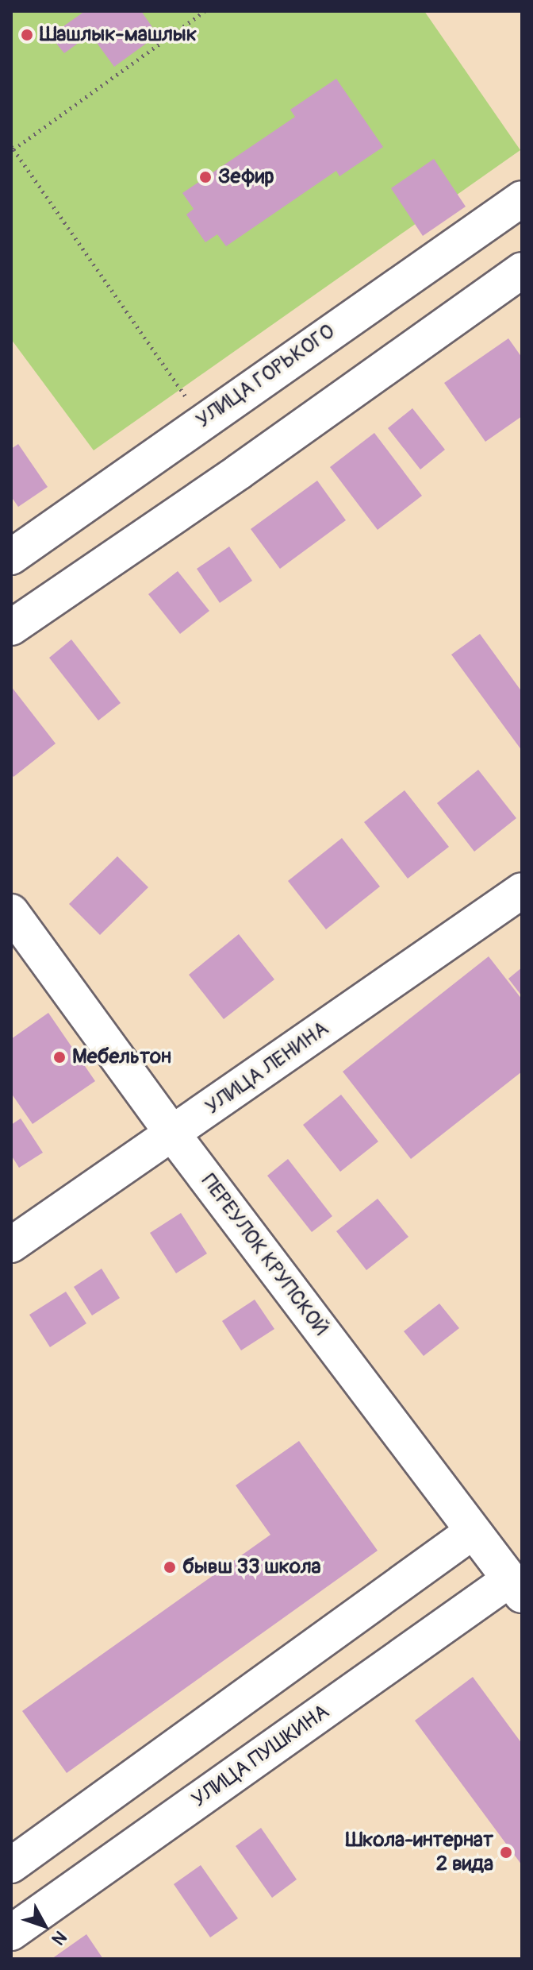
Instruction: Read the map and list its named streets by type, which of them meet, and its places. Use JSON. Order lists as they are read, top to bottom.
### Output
{
  "streets": {
    "street": [
      "УЛИЦА ГОРЬКОГО",
      "УЛИЦА ЛЕНИНА",
      "ПЕРЕУЛОК КРУПСКОЙ",
      "УЛИЦА ПУШКИНА"
    ]
  },
  "crossings": [
    ["УЛИЦА ЛЕНИНА", "ПЕРЕУЛОК КРУПСКОЙ"],
    ["ПЕРЕУЛОК КРУПСКОЙ", "УЛИЦА ПУШКИНА"]
  ],
  "places": [
    "Шашлык-машлык",
    "Зефир",
    "Мебельтон",
    "бывш 33 школа",
    "Школа-интернат 2 вида"
  ],
  "north": "bottom right"
}
